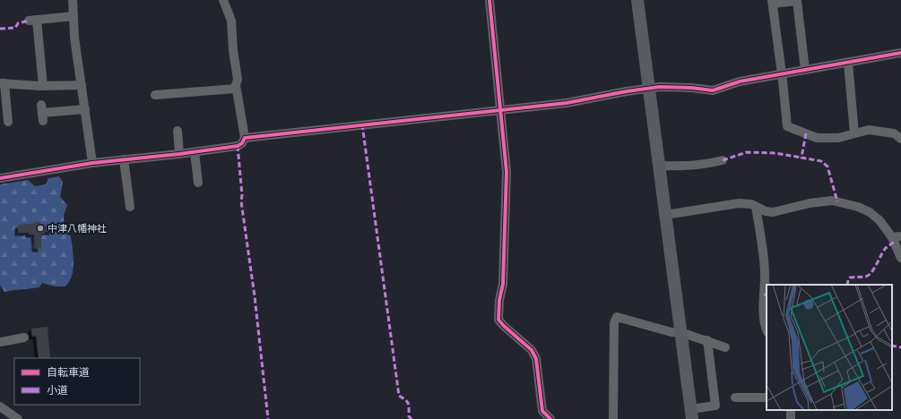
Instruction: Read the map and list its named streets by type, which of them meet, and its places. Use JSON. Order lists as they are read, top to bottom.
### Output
{
  "places": ["中津八幡神社"],
  "legend": ["自転車道", "小道"]
}
